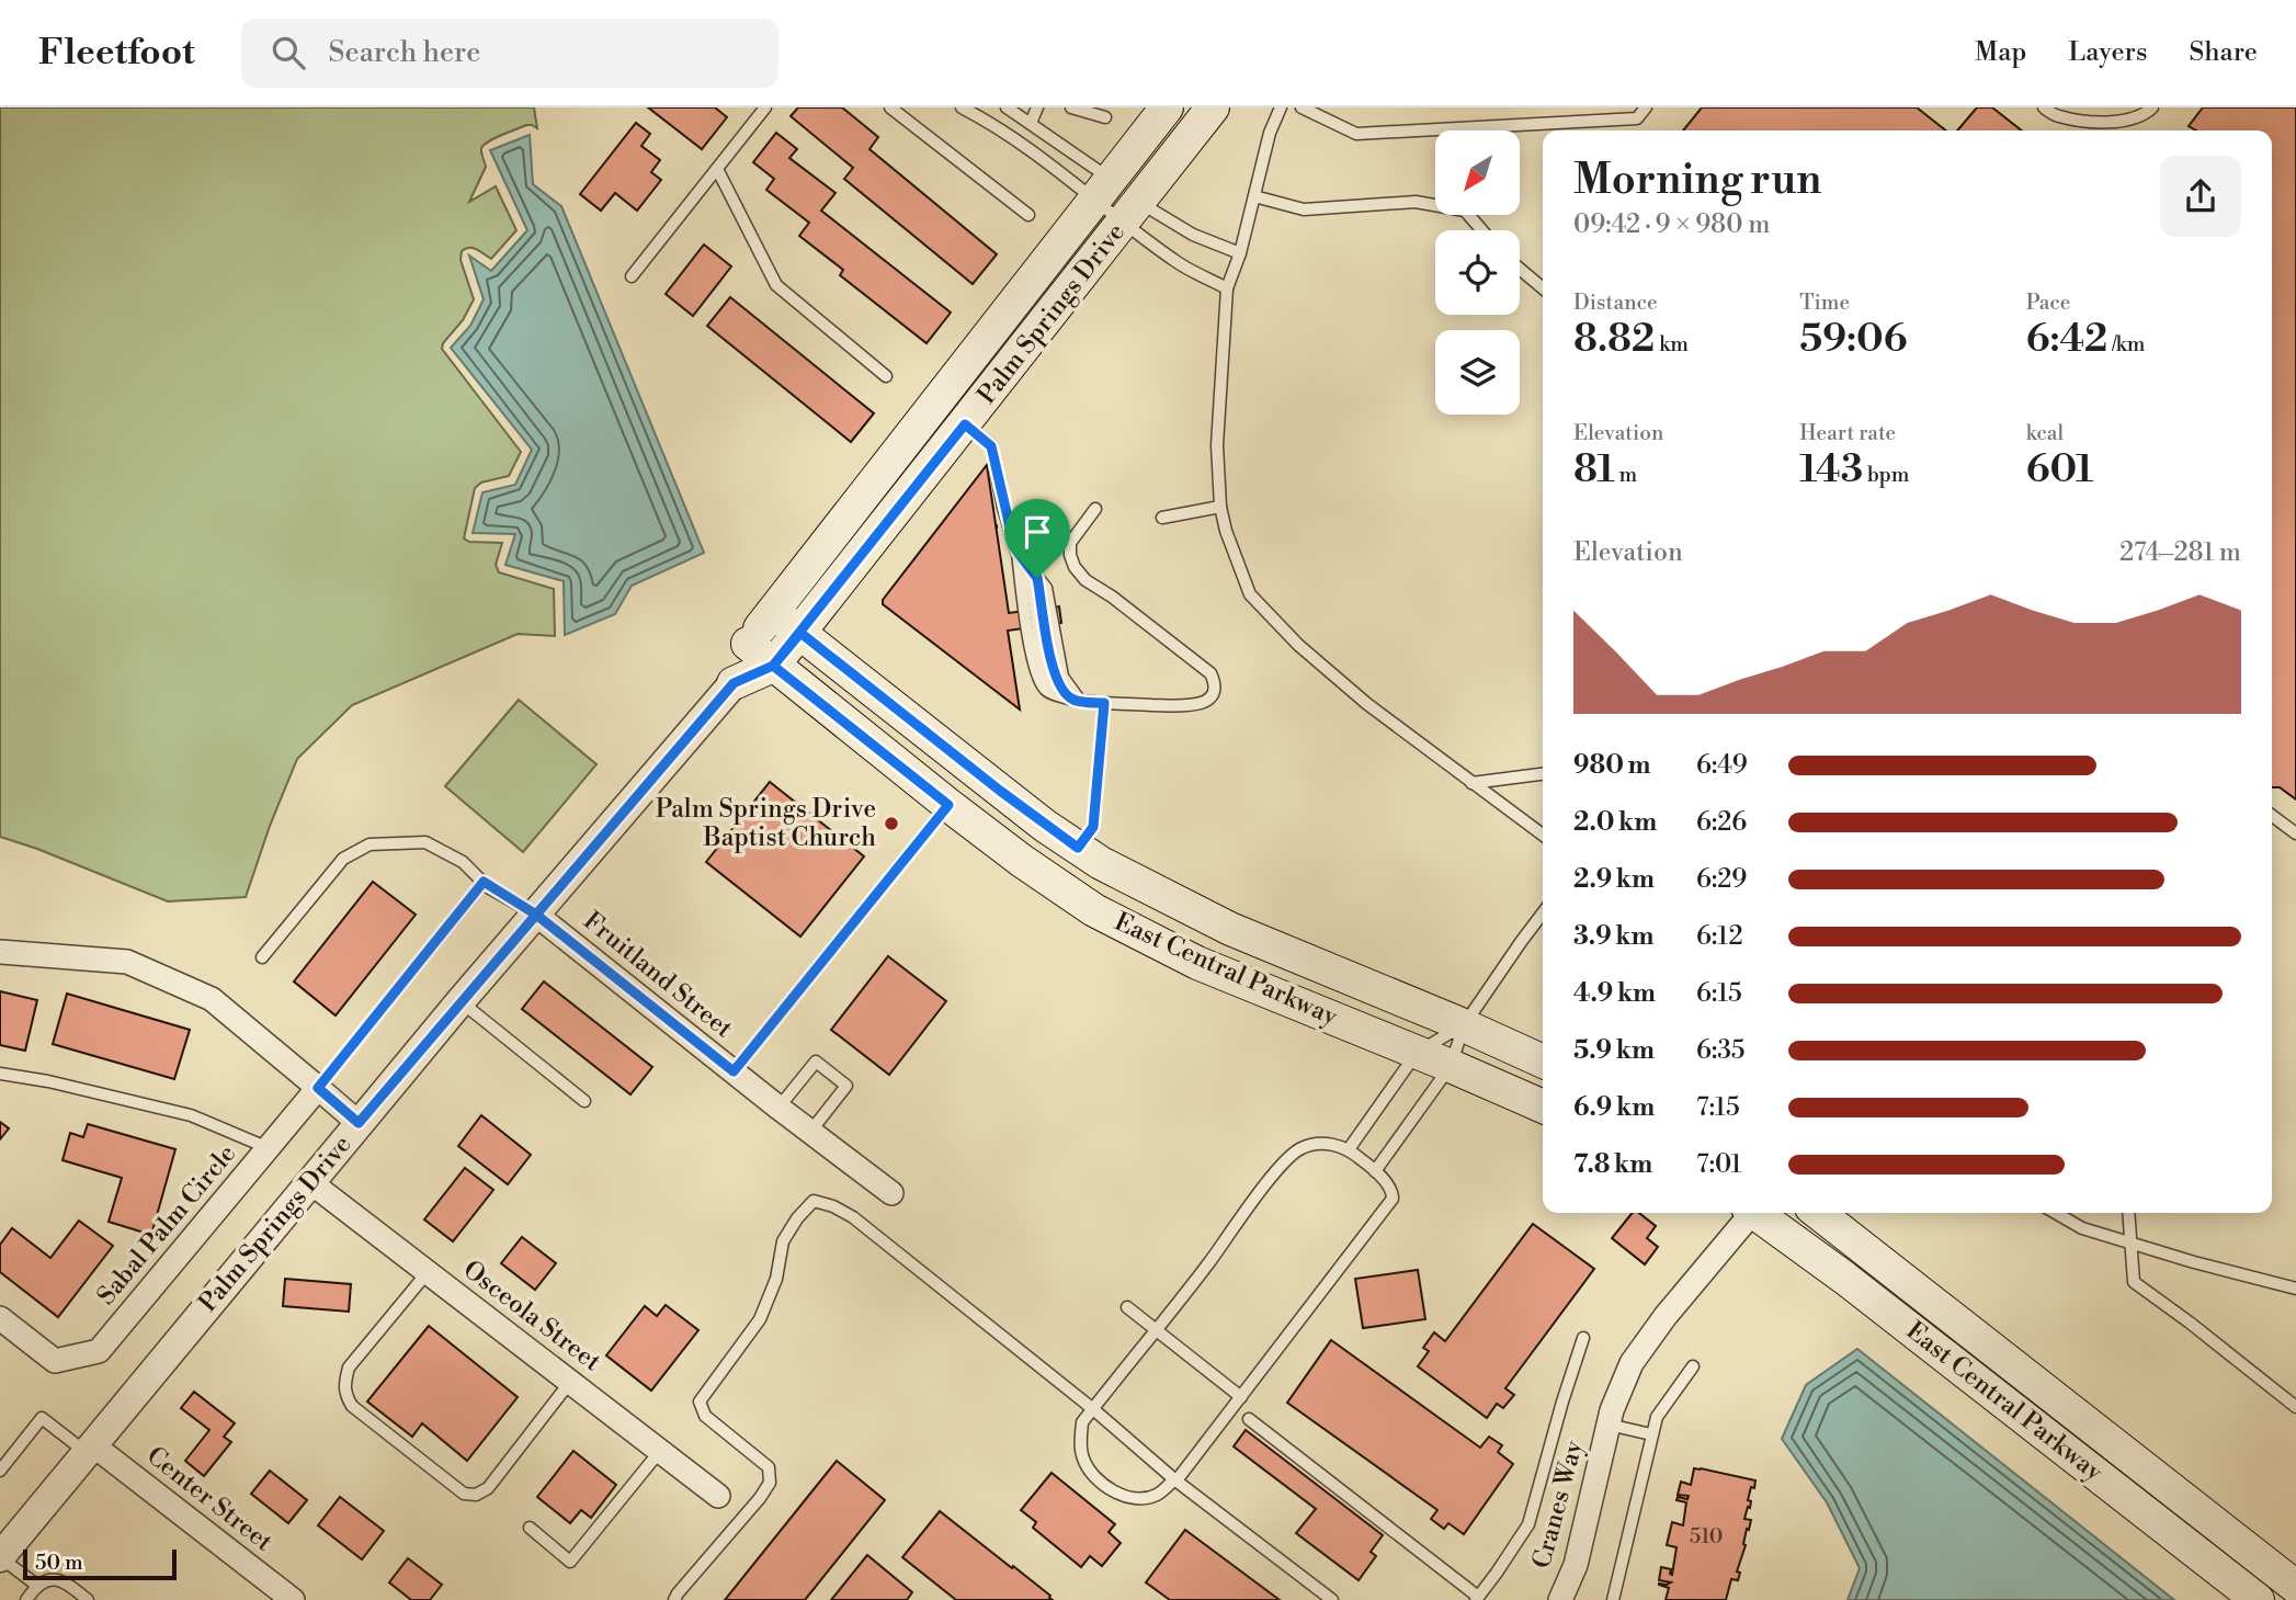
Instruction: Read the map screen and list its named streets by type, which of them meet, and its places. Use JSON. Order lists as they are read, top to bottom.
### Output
{
  "streets": {
    "main road": ["Palm Springs Drive", "East Central Parkway"],
    "street": [
      "Fruitland Street",
      "Sabal Palm Circle",
      "Osceola Street",
      "Center Street",
      "Cranes Way"
    ]
  },
  "crossings": [
    ["Palm Springs Drive", "East Central Parkway"],
    ["Palm Springs Drive", "Fruitland Street"],
    ["Palm Springs Drive", "Osceola Street"],
    ["Palm Springs Drive", "Center Street"]
  ],
  "places": ["Palm Springs Drive Baptist Church"],
  "house_numbers": ["510"],
  "scale_bar": "50 m",
  "north": "bottom left",
  "page": {
    "header": "Fleetfoot",
    "search": "Search here",
    "nav": ["Map", "Layers", "Share"],
    "heading": ["Morning run", "09:42 · 9 × 980 m"],
    "stats": [
      ["Distance", "8.82 km"],
      ["Time", "59:06"],
      ["Pace", "6:42 /km"],
      ["Elevation", "81 m"],
      ["Heart rate", "143 bpm"],
      ["kcal", "601"]
    ],
    "chart": ["Elevation", "274–281 m"],
    "list": [
      {
        "name": "980 m",
        "note": "6:49"
      },
      {
        "name": "2.0 km",
        "note": "6:26"
      },
      {
        "name": "2.9 km",
        "note": "6:29"
      },
      {
        "name": "3.9 km",
        "note": "6:12"
      },
      {
        "name": "4.9 km",
        "note": "6:15"
      },
      {
        "name": "5.9 km",
        "note": "6:35"
      },
      {
        "name": "6.9 km",
        "note": "7:15"
      },
      {
        "name": "7.8 km",
        "note": "7:01"
      }
    ],
    "scale": "50 m"
  }
}
